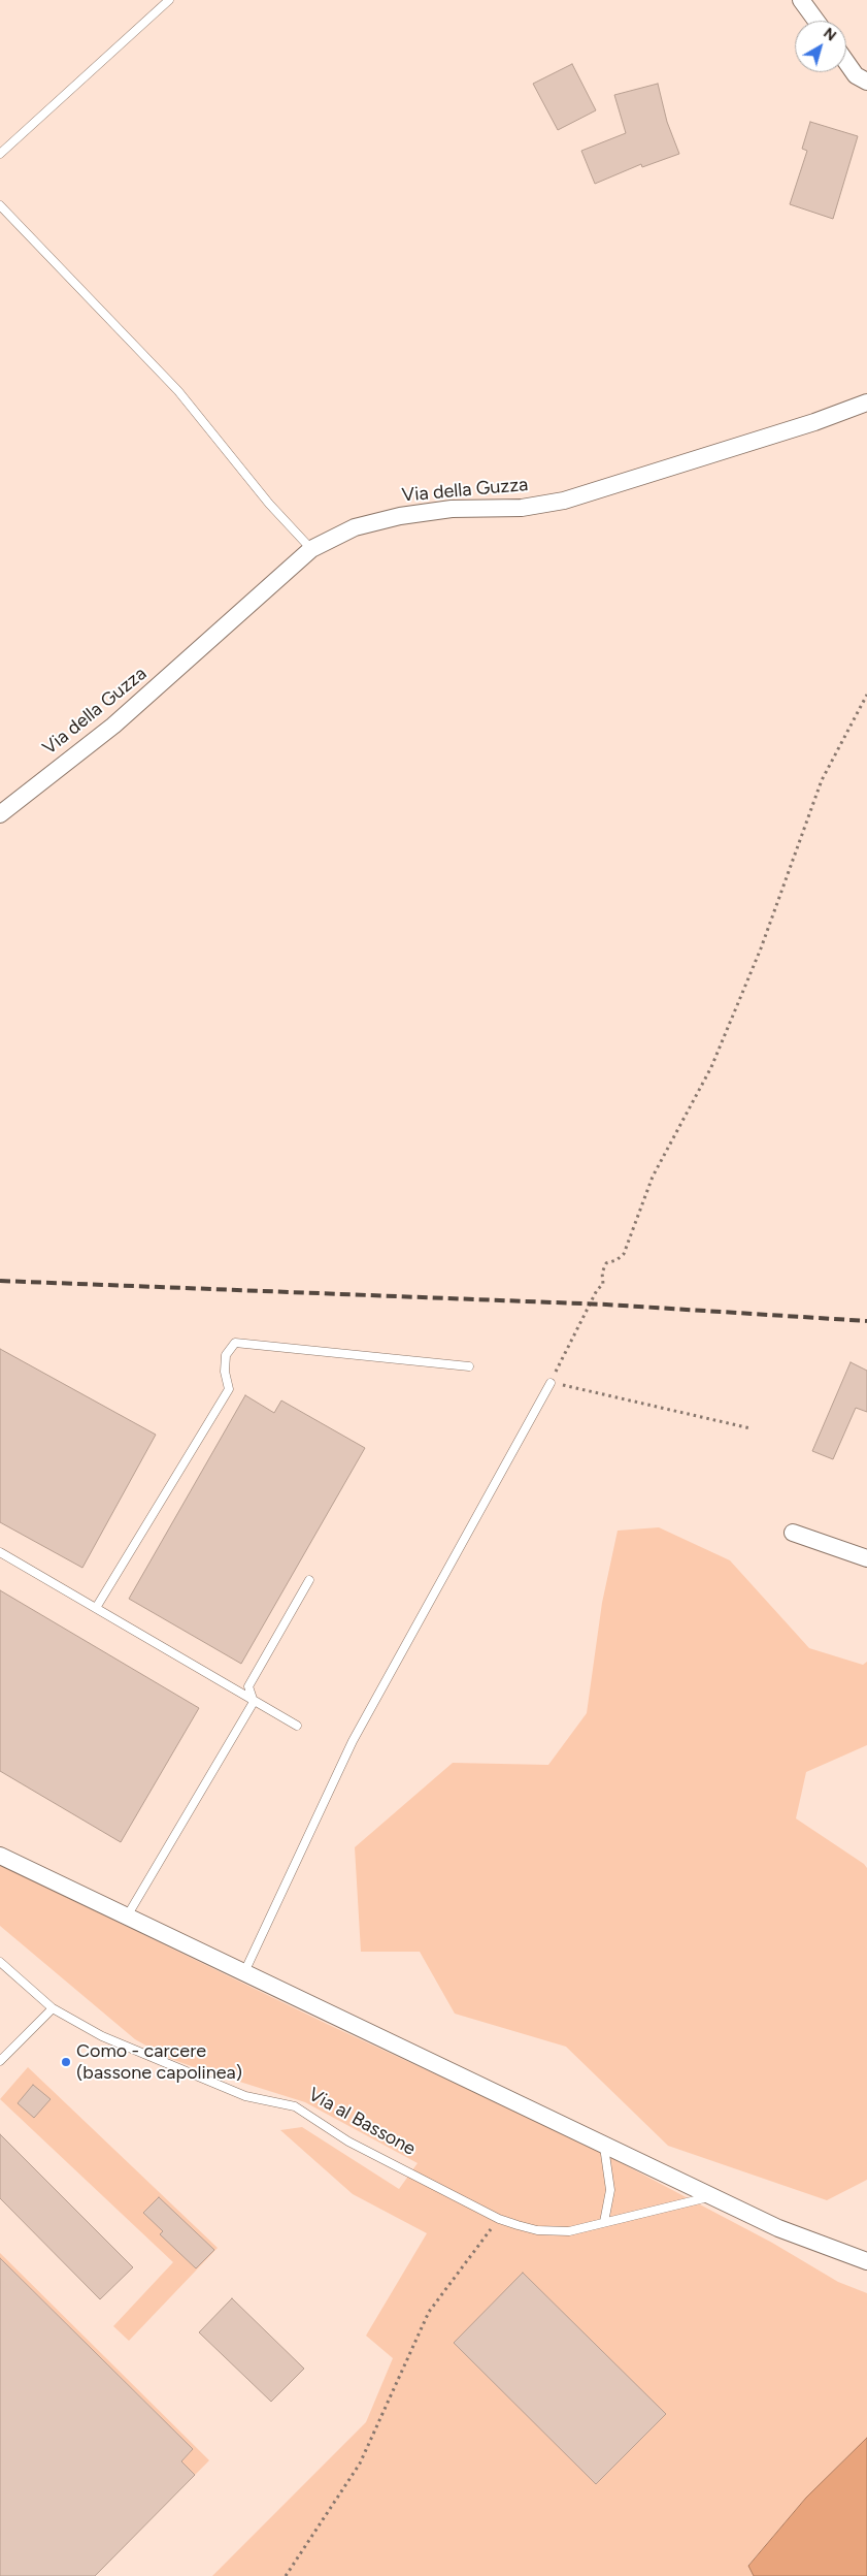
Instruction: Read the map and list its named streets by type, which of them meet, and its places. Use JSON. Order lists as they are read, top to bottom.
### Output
{
  "streets": {
    "street": ["Via della Guzza"],
    "lane": ["Via al Bassone"]
  },
  "places": ["Como - carcere (bassone capolinea)"],
  "north": "top right"
}
